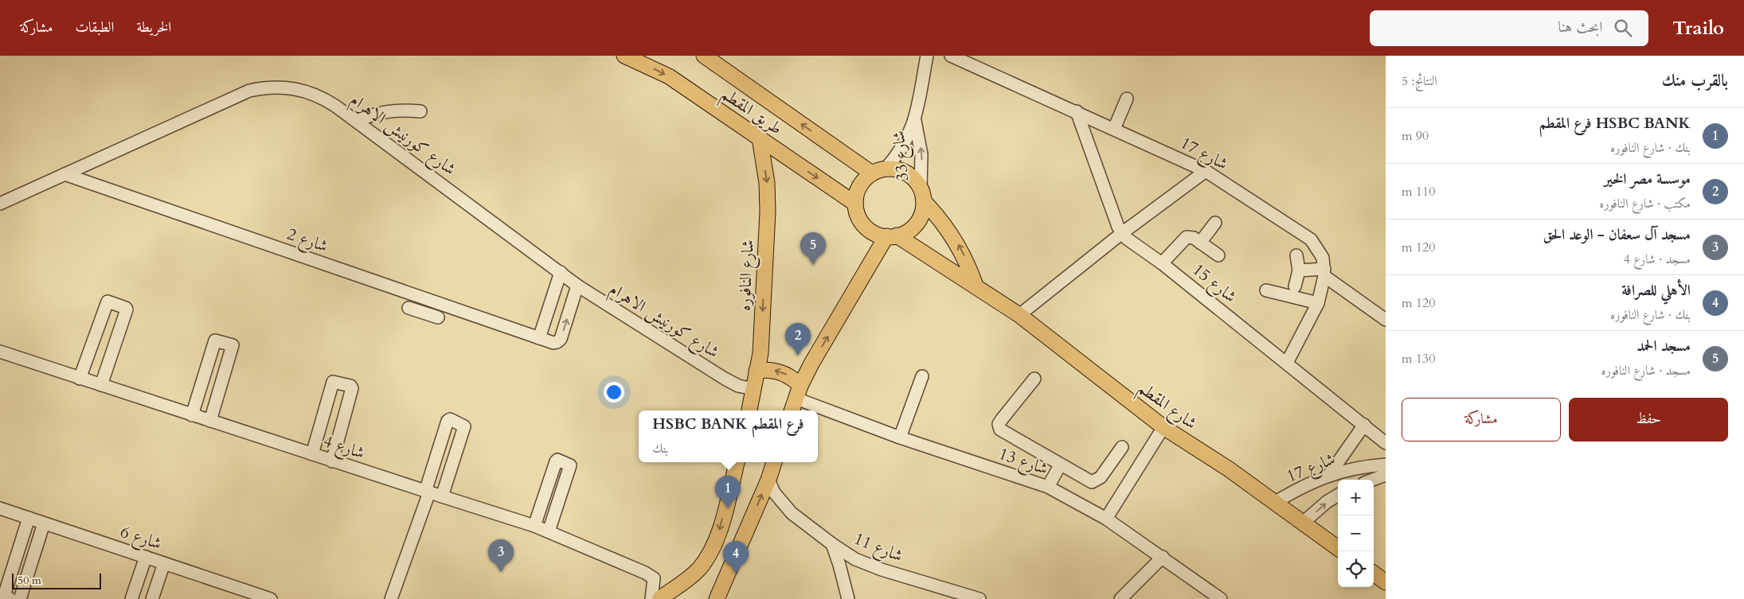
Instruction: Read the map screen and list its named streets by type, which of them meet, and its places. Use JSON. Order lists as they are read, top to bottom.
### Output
{
  "streets": {
    "main road": ["طريق المقطم", "شارع النافوره", "شارع المقطم"],
    "street": [
      "شارع كورنيش الاهرام",
      "شارع 17",
      "شارع 33",
      "شارع 2",
      "شارع 15",
      "شارع 4",
      "شارع 13",
      "شارع 6",
      "شارع 11"
    ]
  },
  "crossings": [
    ["طريق المقطم", "شارع 33"],
    ["طريق المقطم", "شارع النافوره"],
    ["طريق المقطم", "شارع المقطم"],
    ["شارع كورنيش الاهرام", "شارع 2"],
    ["شارع كورنيش الاهرام", "شارع النافوره"],
    ["شارع 17", "شارع 15"],
    ["شارع 17", "شارع المقطم"],
    ["شارع 33", "شارع المقطم"]
  ],
  "one_way": ["شارع 33", "شارع النافوره"],
  "scale_bar": "50 m",
  "page": {
    "header": "Trailo",
    "search": "ابحث هنا",
    "nav": ["الخريطة", "الطبقات", "مشاركة"],
    "heading": ["بالقرب منك", "النتائج: 5"],
    "list": [
      {
        "mark": "1",
        "name": "HSBC BANK فرع المقطم",
        "note": "بنك · شارع النافوره",
        "value": "90 m"
      },
      {
        "mark": "2",
        "name": "موسسة مصر الخير",
        "note": "مكتب · شارع النافوره",
        "value": "110 m"
      },
      {
        "mark": "3",
        "name": "مسجد آل سعفان - الوعد الحق",
        "note": "مسجد · شارع 4",
        "value": "120 m"
      },
      {
        "mark": "4",
        "name": "الأهلي للصرافة",
        "note": "بنك · شارع النافوره",
        "value": "120 m"
      },
      {
        "mark": "5",
        "name": "مسجد الحمد",
        "note": "مسجد · شارع النافوره",
        "value": "130 m"
      }
    ],
    "pins": [
      "5",
      "2",
      "1",
      "3",
      "4"
    ],
    "buttons": ["حفظ", "مشاركة"],
    "popup": ["HSBC BANK فرع المقطم", "بنك"],
    "map_buttons": ["+", "−"],
    "scale": "50 m"
  }
}
